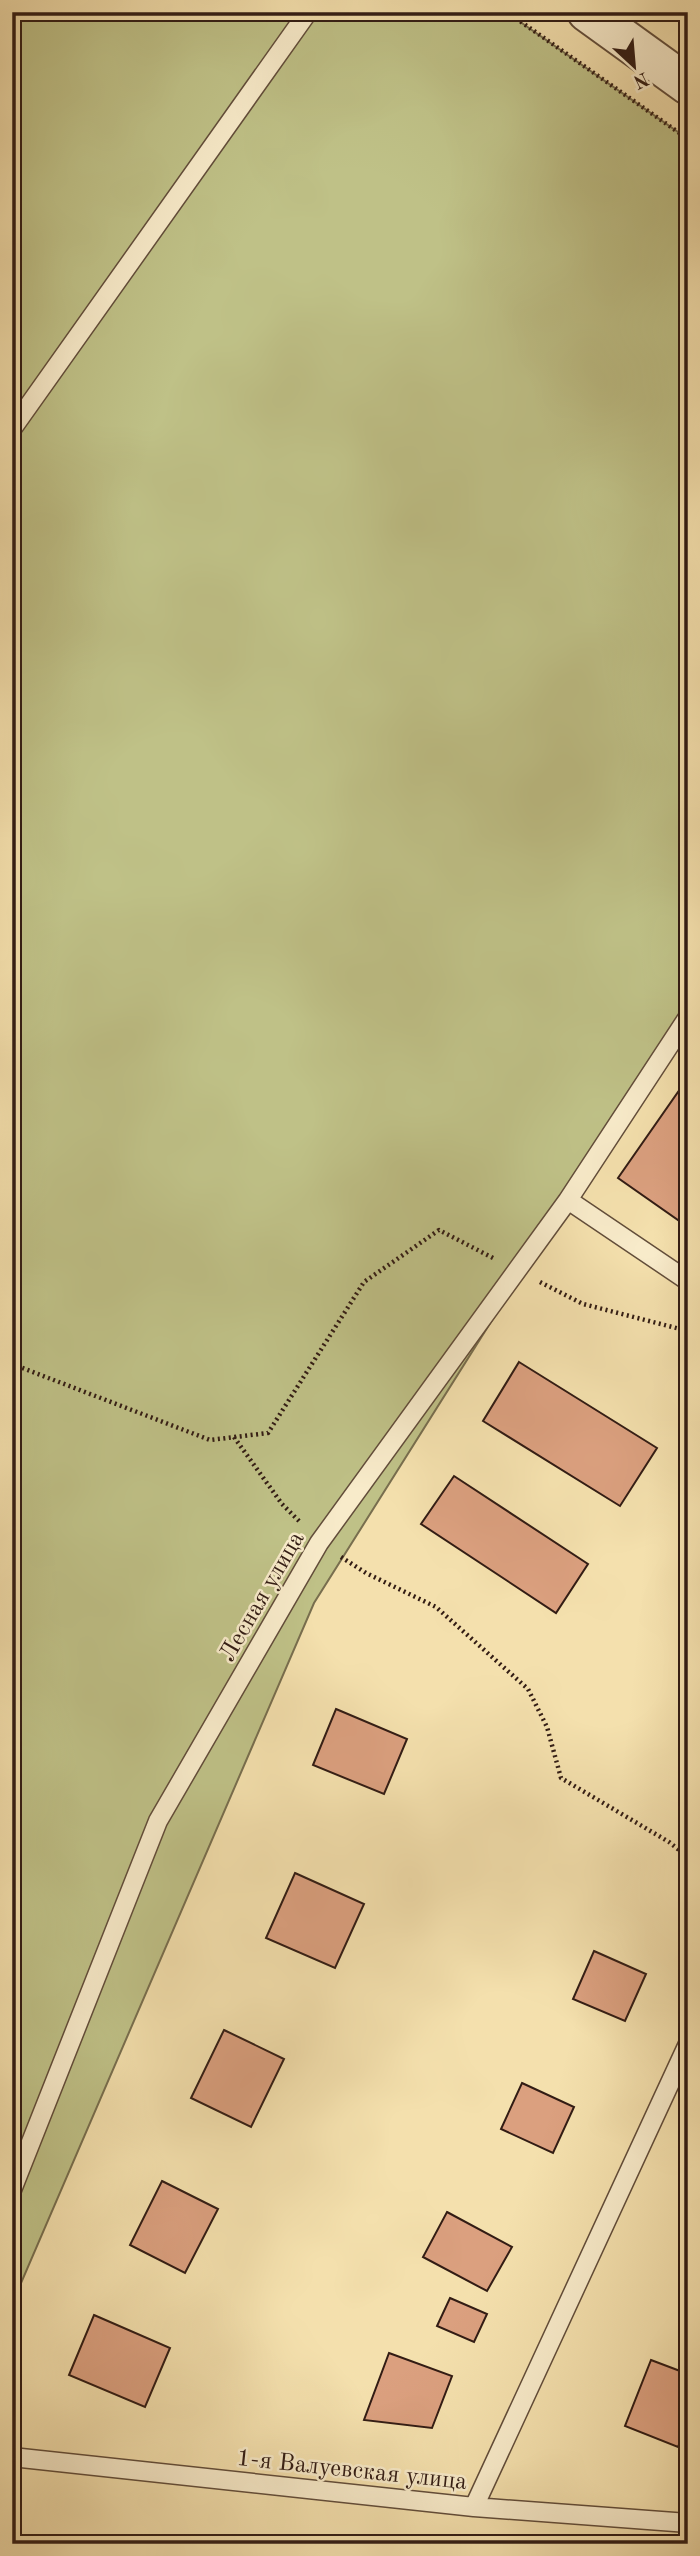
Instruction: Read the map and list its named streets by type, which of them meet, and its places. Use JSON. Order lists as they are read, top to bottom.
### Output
{
  "streets": {
    "lane": ["Лесная улица", "1-я Валуевская улица"]
  },
  "north": "bottom right"
}
